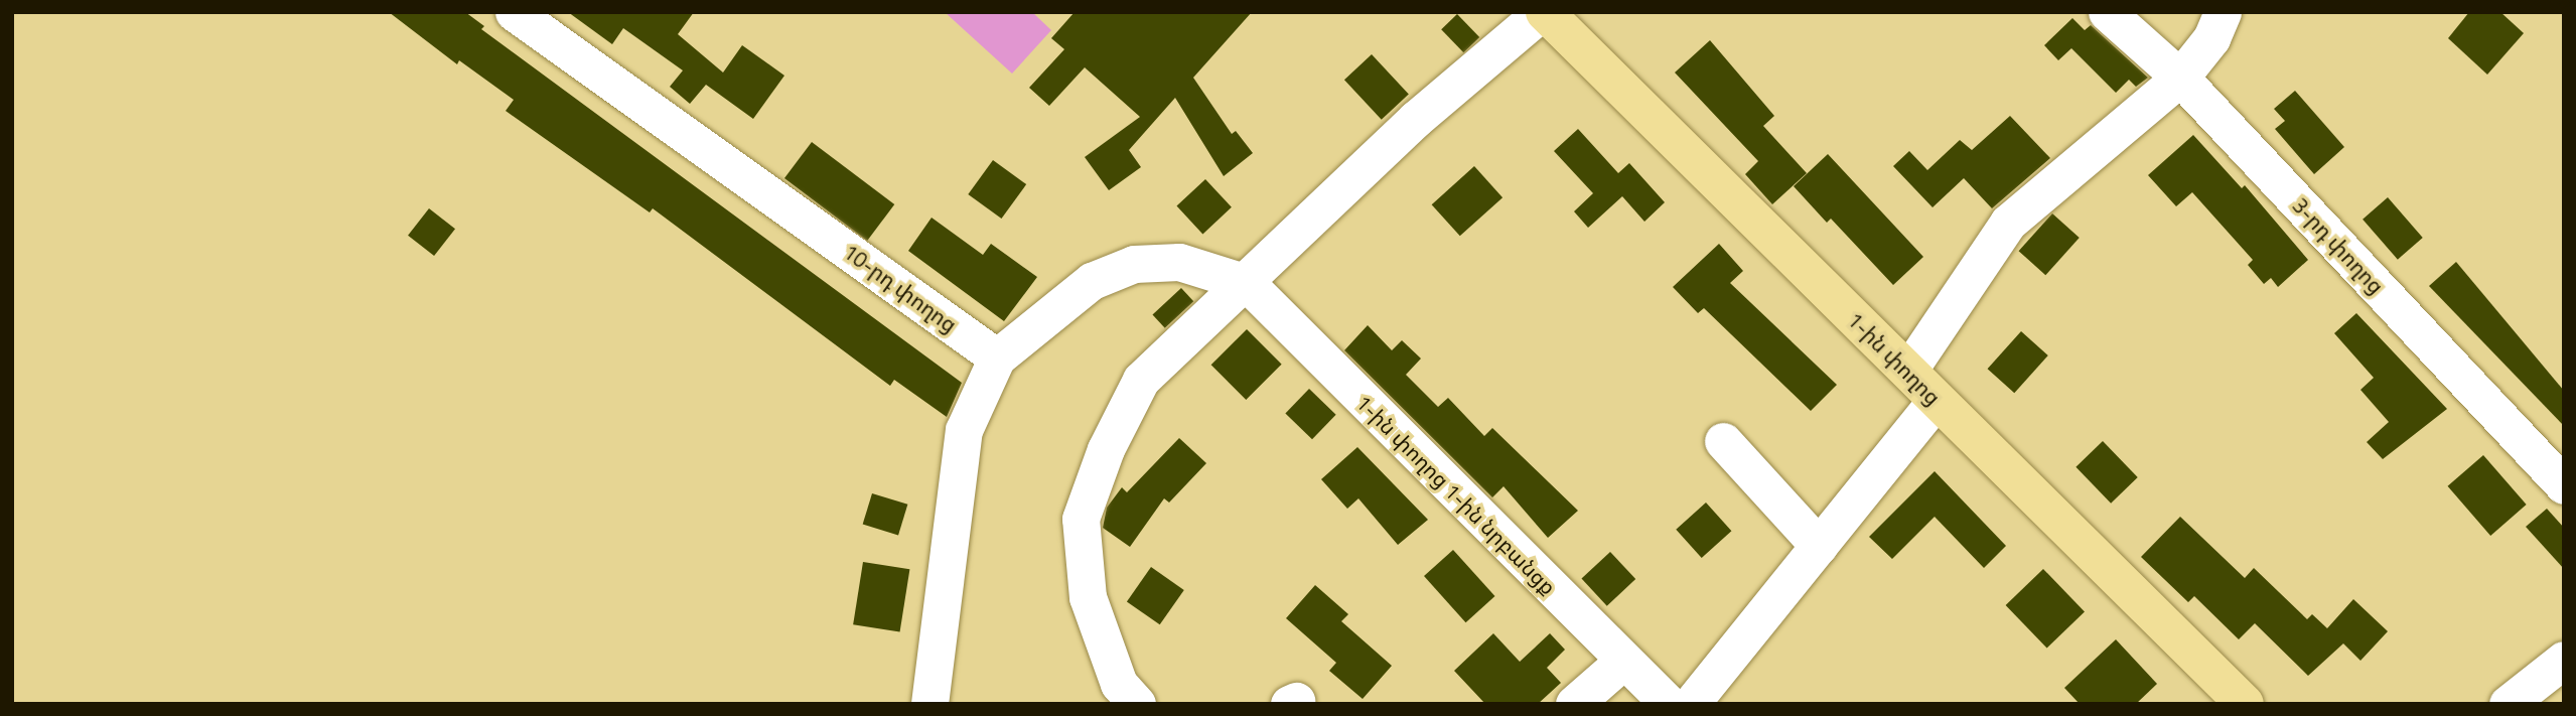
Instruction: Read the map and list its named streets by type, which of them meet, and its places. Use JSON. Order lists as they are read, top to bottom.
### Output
{
  "streets": {
    "main road": ["1-ին փողոց"],
    "street": ["3-րդ փողոց", "10-րդ փողոց", "1-ին փողոց 1-ին նրբանցք"]
  }
}
